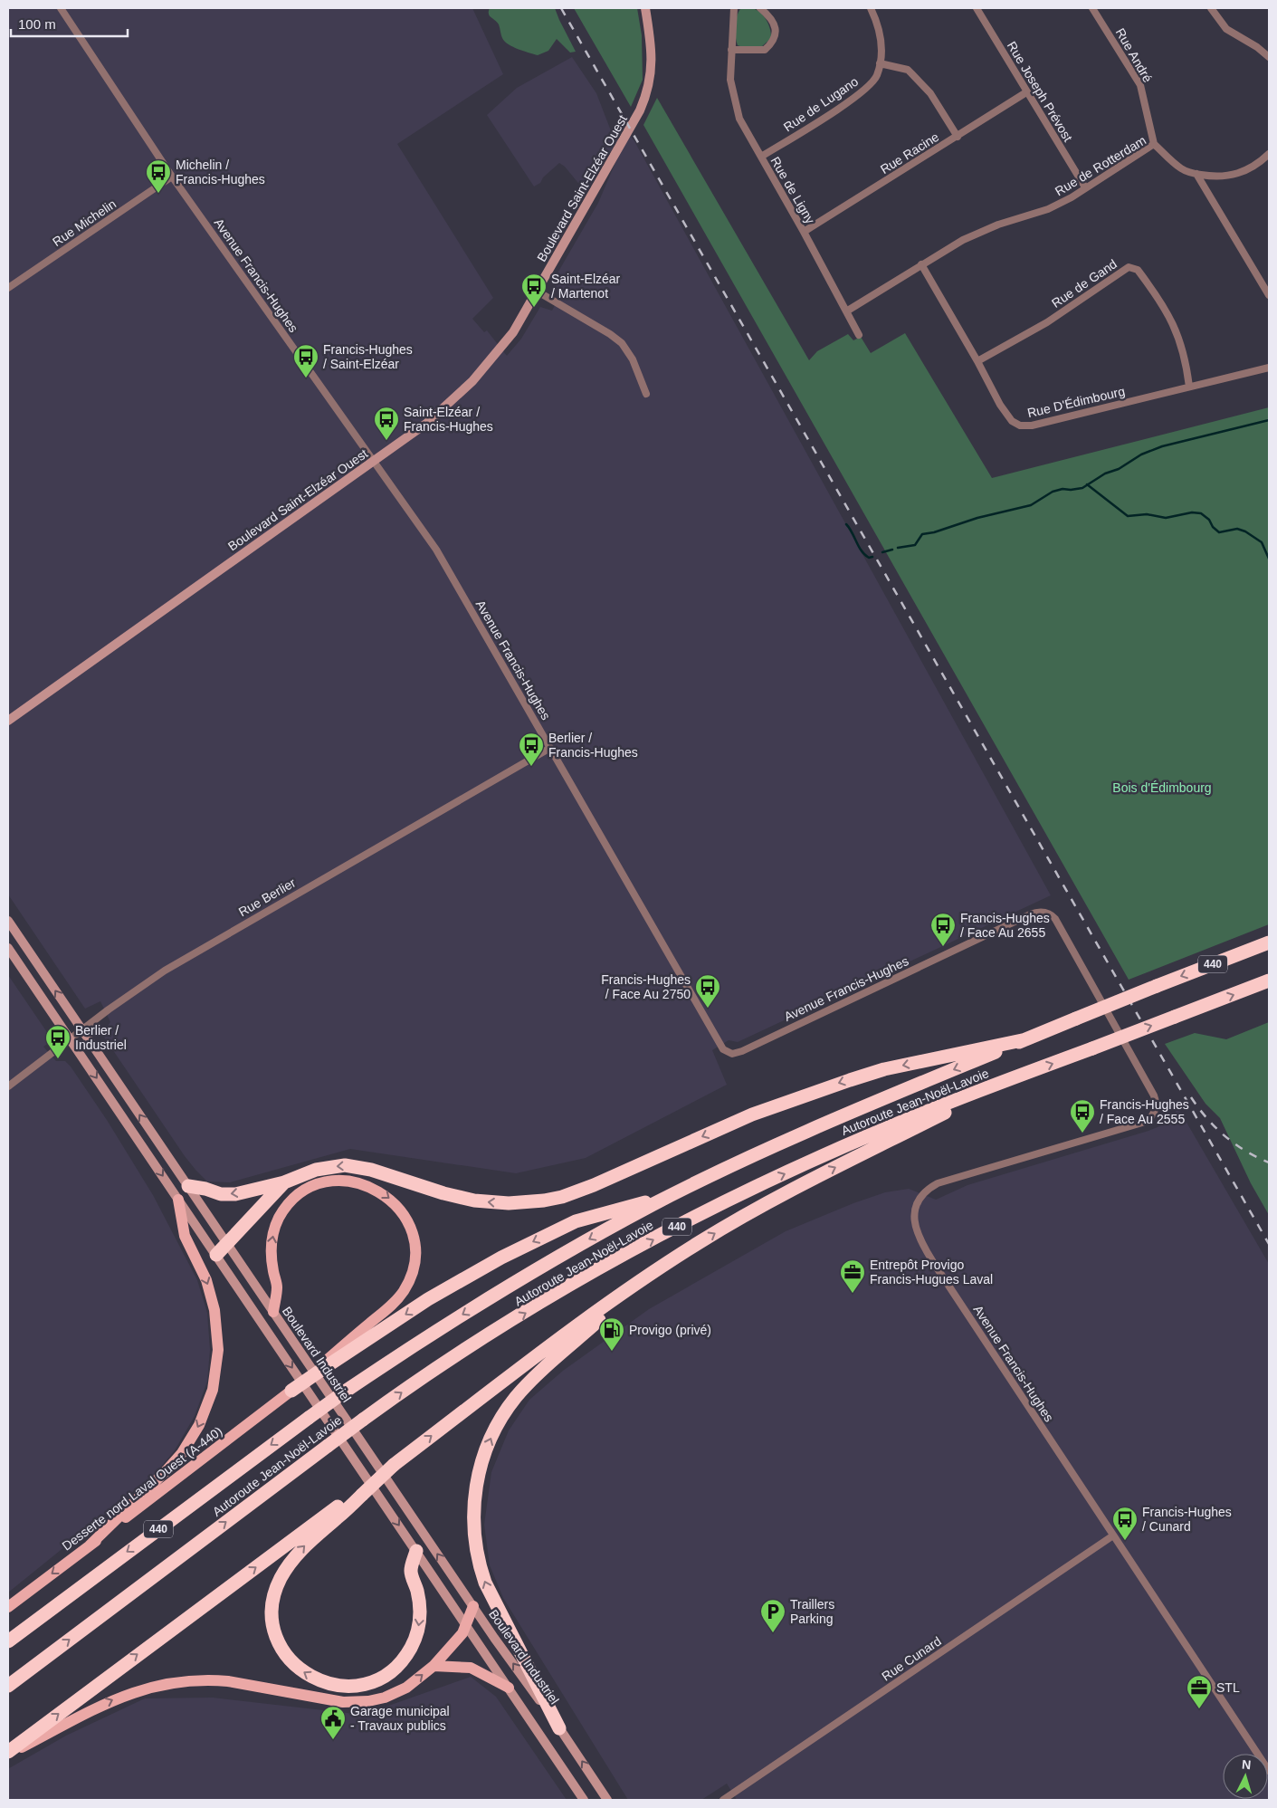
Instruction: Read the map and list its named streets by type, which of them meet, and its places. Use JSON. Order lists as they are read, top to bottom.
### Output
{
  "streets": {
    "highway": ["440", "Autoroute Jean-Noël-Lavoie"],
    "main road": ["Desserte nord Laval Ouest (A-440)"],
    "street": [
      "Rue André",
      "Rue Joseph Prévost",
      "Rue de Lugano",
      "Rue Racine",
      "Rue de Rotterdam",
      "Boulevard Saint-Elzéar Ouest",
      "Rue de Ligny",
      "Rue Michelin",
      "Avenue Francis-Hughes",
      "Rue de Gand",
      "Rue D'Édimbourg",
      "Rue Berlier",
      "Boulevard Industriel",
      "Rue Cunard"
    ]
  },
  "crossings": [
    ["Rue André", "Rue de Rotterdam"],
    ["Rue Joseph Prévost", "Rue Racine"],
    ["Rue Joseph Prévost", "Rue de Rotterdam"],
    ["Rue de Lugano", "Rue de Ligny"],
    ["Rue Racine", "Rue de Ligny"],
    ["Rue de Rotterdam", "Rue de Ligny"],
    ["Rue de Rotterdam", "Rue D'Édimbourg"],
    ["Boulevard Saint-Elzéar Ouest", "Avenue Francis-Hughes"],
    ["Rue Michelin", "Avenue Francis-Hughes"],
    ["Avenue Francis-Hughes", "Rue Berlier"],
    ["Avenue Francis-Hughes", "Rue Cunard"],
    ["Rue de Gand", "Rue D'Édimbourg"],
    ["Rue Berlier", "Boulevard Industriel"]
  ],
  "parks": ["Bois d'Édimbourg"],
  "places": {
    "bus stop": [
      "Michelin / Francis-Hughes",
      "Saint-Elzéar / Martenot",
      "Francis-Hughes / Saint-Elzéar",
      "Saint-Elzéar / Francis-Hughes",
      "Berlier / Francis-Hughes",
      "Francis-Hughes / Face Au 2655",
      "Francis-Hughes / Face Au 2750",
      "Berlier / Industriel",
      "Francis-Hughes / Face Au 2555",
      "Francis-Hughes / Cunard"
    ],
    "office": ["Entrepôt Provigo Francis-Hugues Laval", "STL"],
    "fuel station": ["Provigo (privé)"],
    "parking": ["Traillers Parking"],
    "public building": ["Garage municipal - Travaux publics"]
  },
  "scale_bar": "100 m",
  "north": "top"
}
